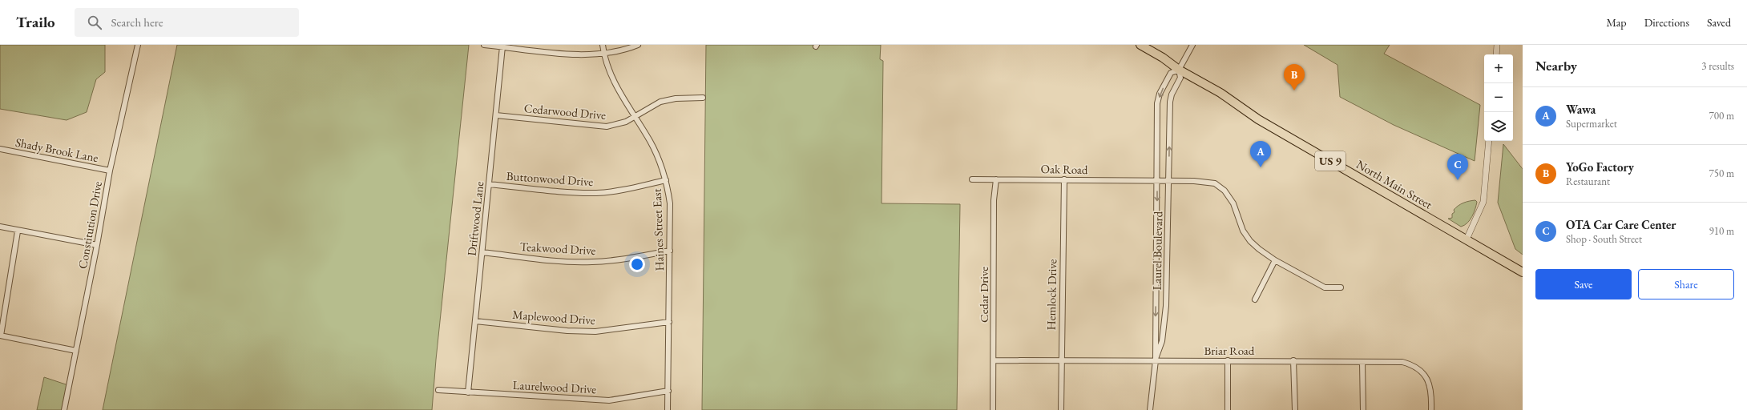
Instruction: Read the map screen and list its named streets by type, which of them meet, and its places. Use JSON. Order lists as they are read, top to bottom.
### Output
{
  "streets": {
    "highway": ["US 9", "North Main Street"],
    "street": [
      "Cedarwood Drive",
      "Shady Brook Lane",
      "Oak Road",
      "Buttonwood Drive",
      "Driftwood Lane",
      "Constitution Drive",
      "Haines Street East",
      "Teakwood Drive",
      "Laurel Boulevard",
      "Cedar Drive",
      "Hemlock Drive",
      "Maplewood Drive",
      "Briar Road",
      "Laurelwood Drive"
    ]
  },
  "crossings": [
    ["Cedarwood Drive", "Driftwood Lane"],
    ["Cedarwood Drive", "Haines Street East"],
    ["Shady Brook Lane", "Constitution Drive"],
    ["Oak Road", "Laurel Boulevard"],
    ["Oak Road", "Cedar Drive"],
    ["Oak Road", "Hemlock Drive"],
    ["Buttonwood Drive", "Driftwood Lane"],
    ["Buttonwood Drive", "Haines Street East"],
    ["North Main Street", "Laurel Boulevard"],
    ["Driftwood Lane", "Teakwood Drive"],
    ["Driftwood Lane", "Maplewood Drive"],
    ["Driftwood Lane", "Laurelwood Drive"],
    ["Haines Street East", "Teakwood Drive"],
    ["Haines Street East", "Maplewood Drive"],
    ["Haines Street East", "Laurelwood Drive"],
    ["Laurel Boulevard", "Briar Road"],
    ["Cedar Drive", "Briar Road"],
    ["Hemlock Drive", "Briar Road"]
  ],
  "page": {
    "header": "Trailo",
    "search": "Search here",
    "nav": ["Map", "Directions", "Saved"],
    "heading": ["Nearby", "3 results"],
    "map_buttons": ["+", "−"],
    "pins": ["B", "A", "C"],
    "list": [
      {
        "mark": "A",
        "name": "Wawa",
        "note": "Supermarket",
        "value": "700 m"
      },
      {
        "mark": "B",
        "name": "YoGo Factory",
        "note": "Restaurant",
        "value": "750 m"
      },
      {
        "mark": "C",
        "name": "OTA Car Care Center",
        "note": "Shop · South Street",
        "value": "910 m"
      }
    ],
    "buttons": ["Save", "Share"]
  }
}
